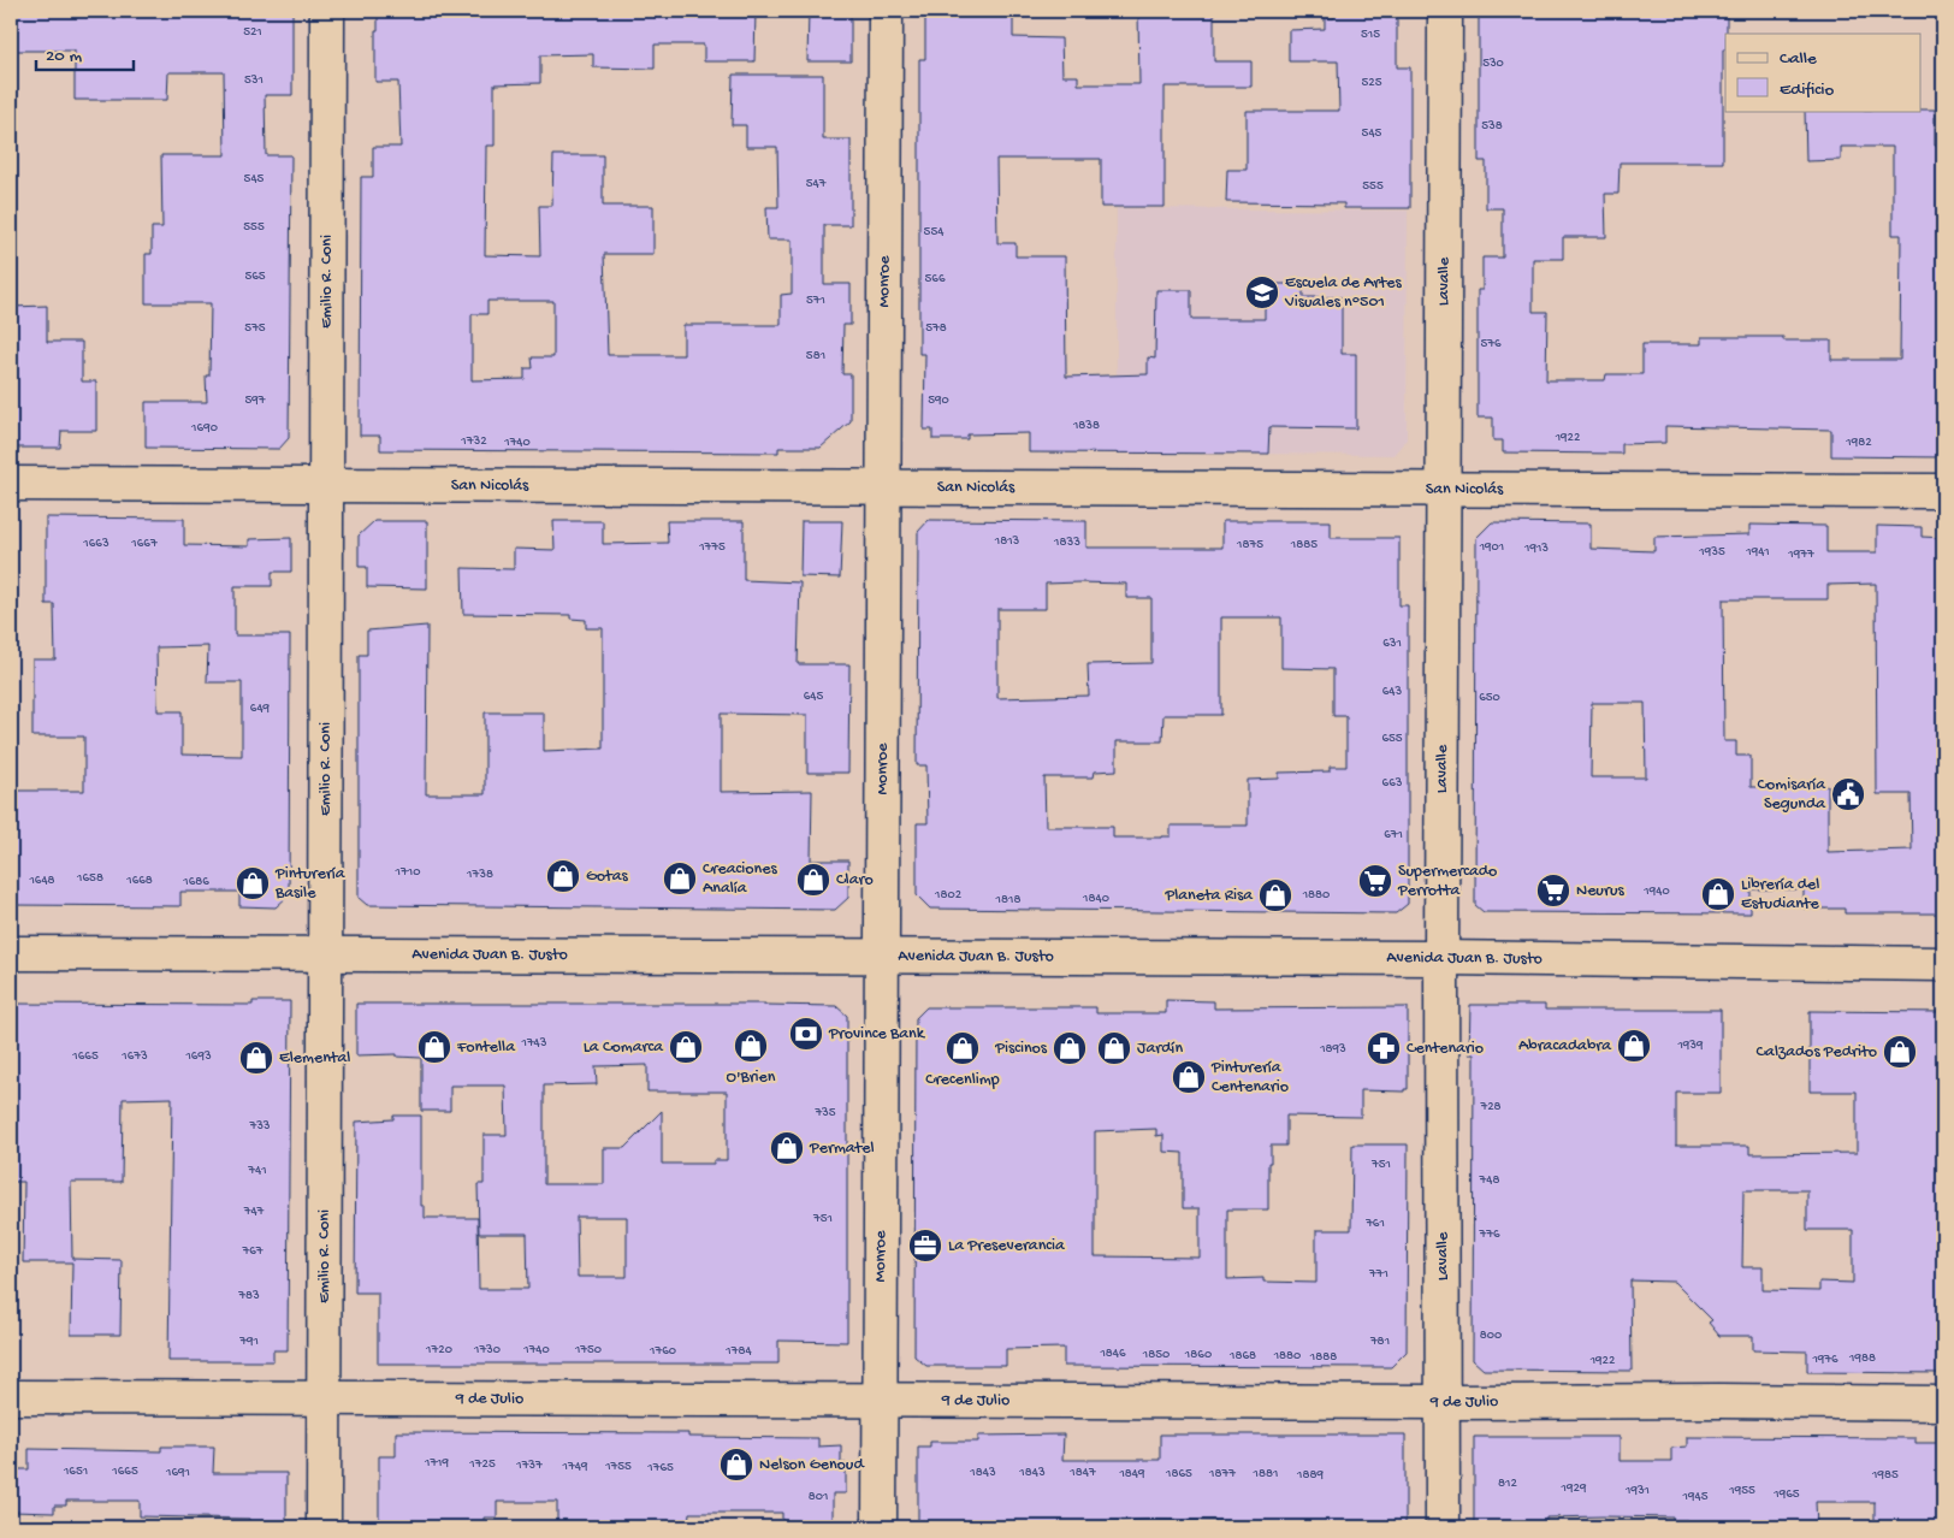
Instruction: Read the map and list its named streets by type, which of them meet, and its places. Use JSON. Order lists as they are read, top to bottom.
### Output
{
  "streets": {
    "street": [
      "Emilio R. Coni",
      "Monroe",
      "Lavalle",
      "San Nicolás",
      "Avenida Juan B. Justo",
      "9 de Julio"
    ]
  },
  "crossings": [
    ["Emilio R. Coni", "San Nicolás"],
    ["Emilio R. Coni", "Avenida Juan B. Justo"],
    ["Emilio R. Coni", "9 de Julio"],
    ["Monroe", "San Nicolás"],
    ["Monroe", "Avenida Juan B. Justo"],
    ["Monroe", "9 de Julio"],
    ["Lavalle", "San Nicolás"],
    ["Lavalle", "Avenida Juan B. Justo"],
    ["Lavalle", "9 de Julio"]
  ],
  "places": {
    "school or university": ["Escuela de Artes Visuales n°501"],
    "public building": ["Comisaría Segunda"],
    "shop": [
      "Gotas",
      "Creaciones Analía",
      "Claro",
      "Pinturería Basile",
      "Librería del Estudiante",
      "Planeta Risa",
      "O'Brien",
      "Abracadabra",
      "Fontella",
      "La Comarca",
      "Crecenlimp",
      "Piscinos",
      "Jardín",
      "Calzados Pedrito",
      "Elemental",
      "Pinturería Centenario",
      "Permatel",
      "Nelson Genoud"
    ],
    "supermarket": ["Supermercado Perrotta", "Neurus"],
    "bank": ["Province Bank"],
    "pharmacy": ["Centenario"],
    "office": ["La Preseverancia"]
  },
  "house_numbers": [
    "521",
    "515",
    "530",
    "531",
    "525",
    "538",
    "545",
    "545",
    "547",
    "555",
    "555",
    "554",
    "565",
    "566",
    "571",
    "575",
    "578",
    "576",
    "581",
    "597",
    "590",
    "1838",
    "1690",
    "1922",
    "1732",
    "1740",
    "1982",
    "1813",
    "1833",
    "1663",
    "1667",
    "1875",
    "1885",
    "1775",
    "1901",
    "1913",
    "1935",
    "1941",
    "1977",
    "631",
    "643",
    "645",
    "650",
    "649",
    "655",
    "663",
    "671",
    "1710",
    "1738",
    "1658",
    "1648",
    "1668",
    "1686",
    "1940",
    "1802",
    "1880",
    "1840",
    "1818",
    "1743",
    "1939",
    "1893",
    "1665",
    "1673",
    "1693",
    "728",
    "735",
    "733",
    "751",
    "741",
    "748",
    "747",
    "751",
    "761",
    "776",
    "767",
    "771",
    "783",
    "800",
    "791",
    "781",
    "1720",
    "1730",
    "1740",
    "1750",
    "1760",
    "1784",
    "1846",
    "1850",
    "1860",
    "1868",
    "1880",
    "1888",
    "1988",
    "1976",
    "1922",
    "1719",
    "1725",
    "1737",
    "1749",
    "1755",
    "1765",
    "1651",
    "1665",
    "1691",
    "1843",
    "1843",
    "1847",
    "1849",
    "1865",
    "1877",
    "1881",
    "1889",
    "1985",
    "812",
    "1929",
    "1931",
    "1955",
    "1965",
    "801",
    "1945"
  ],
  "legend": ["Calle", "Edificio"],
  "scale_bar": "20 m"
}
